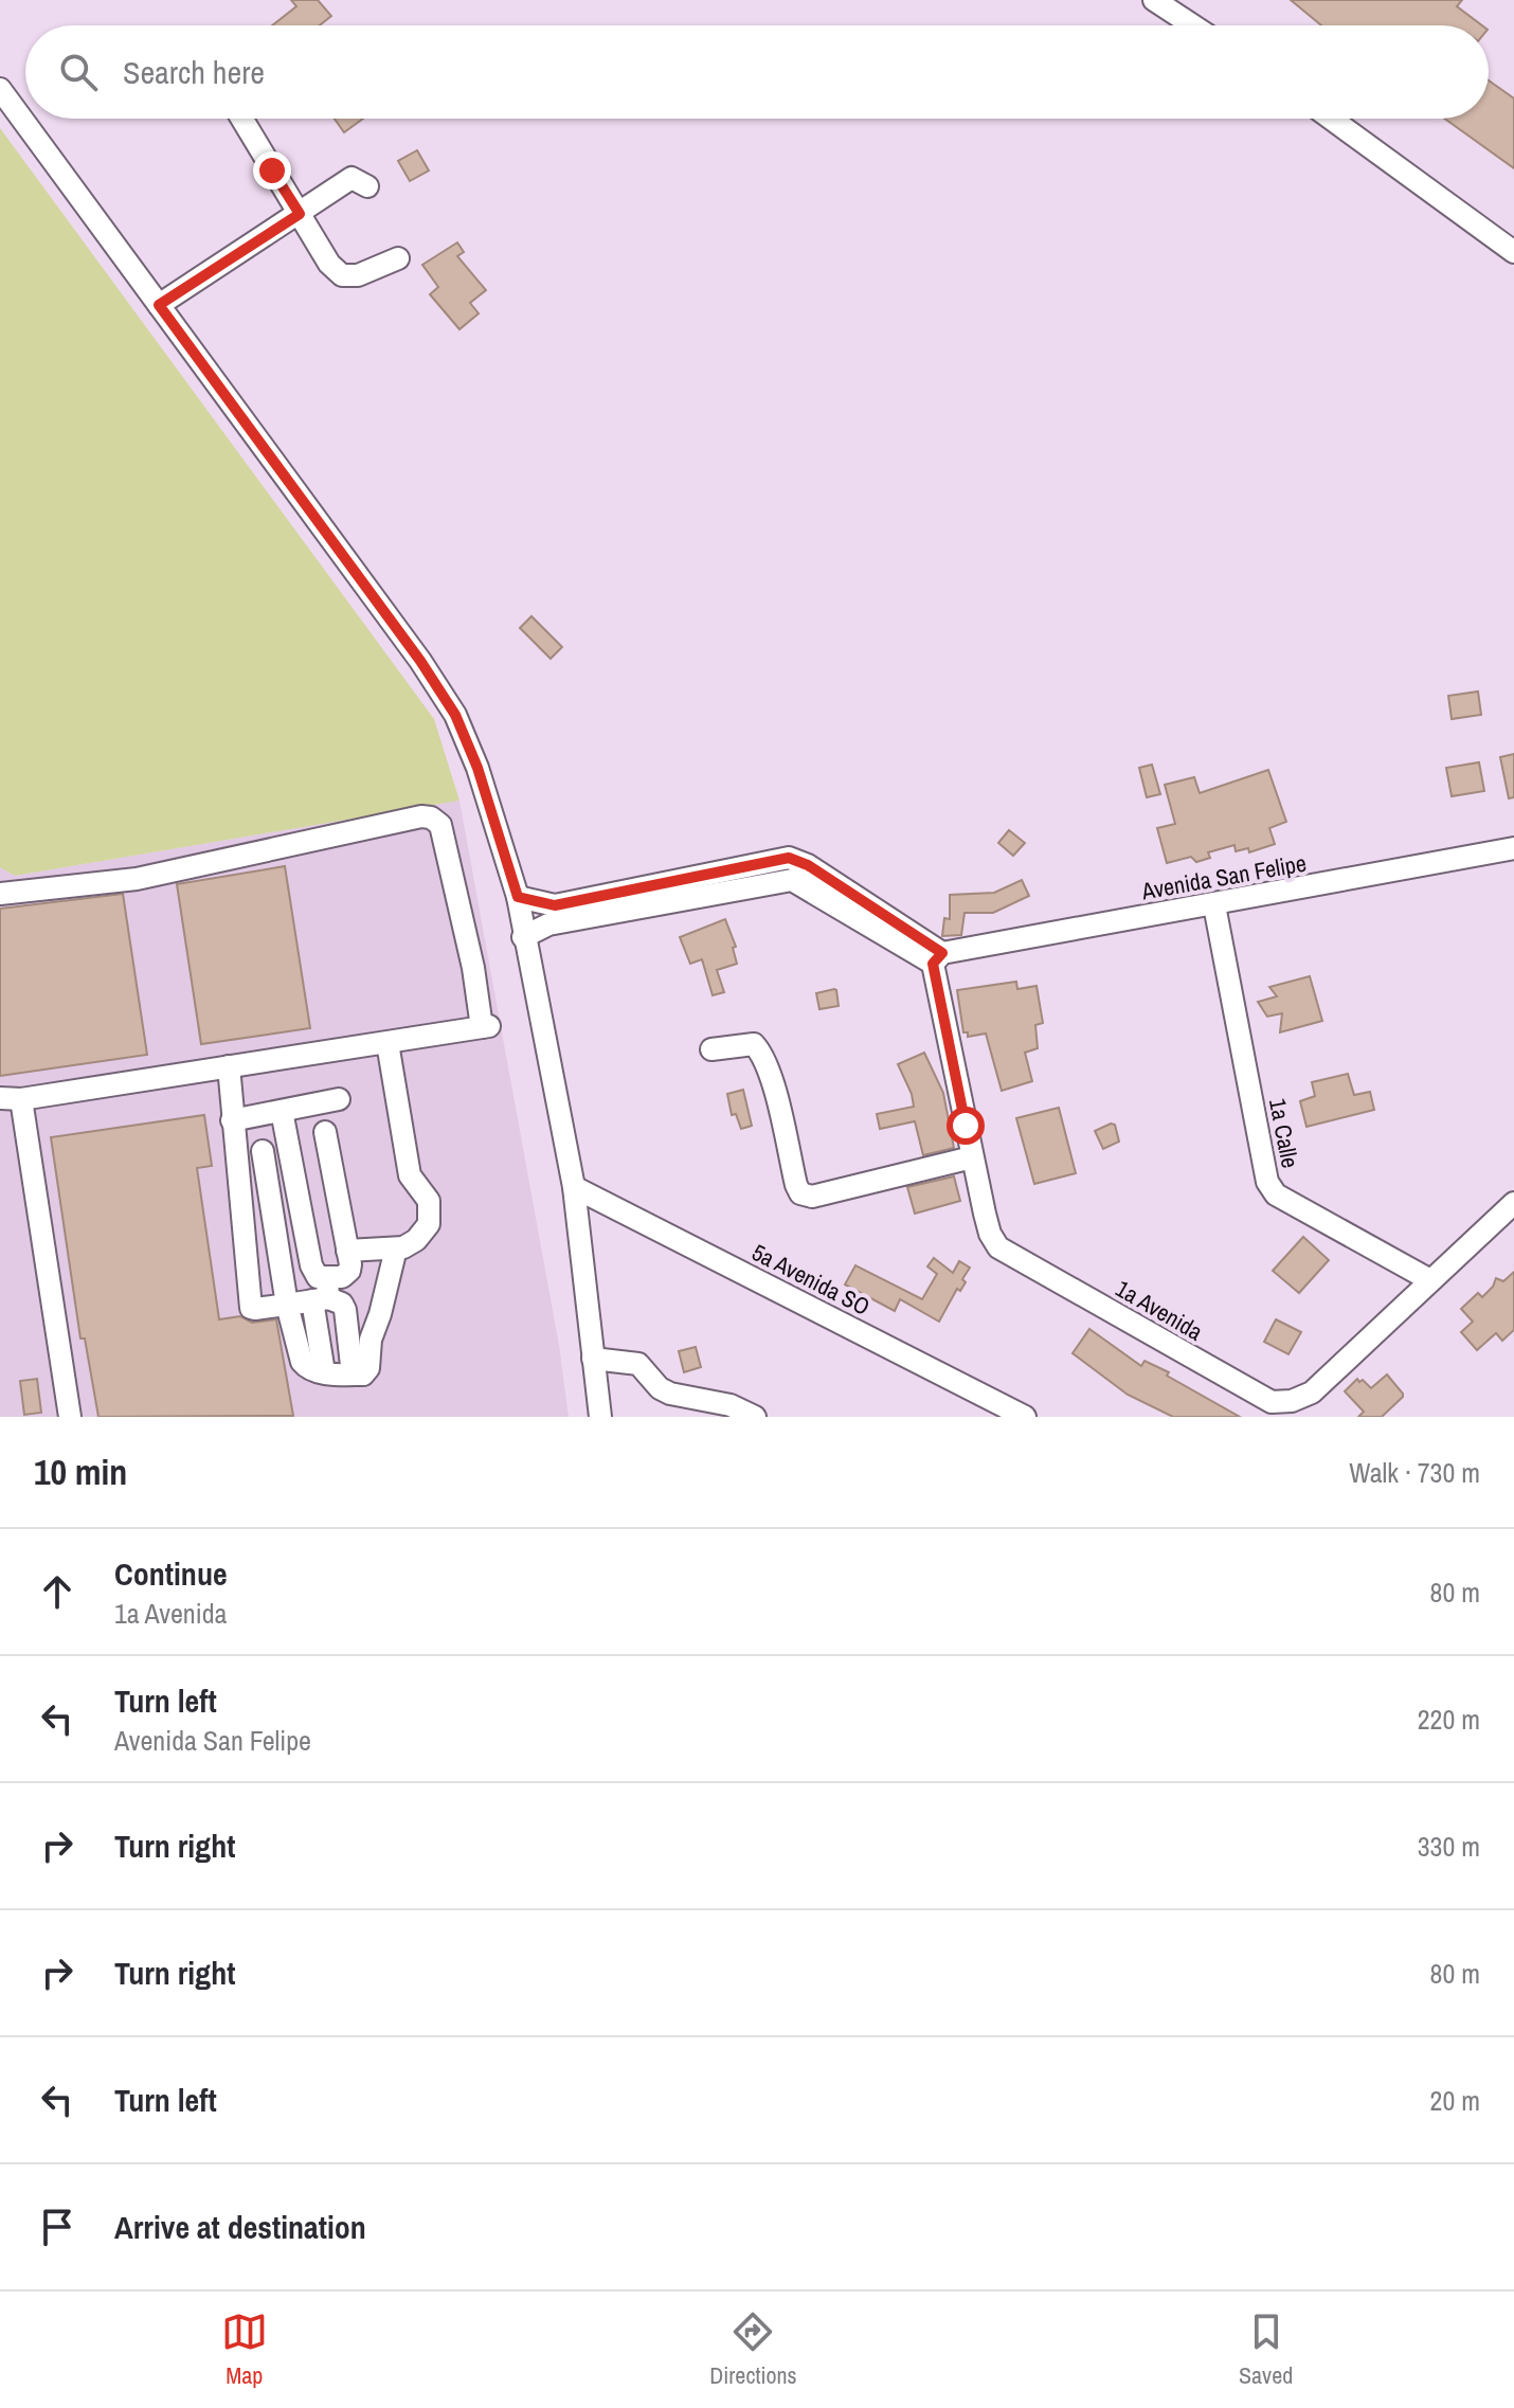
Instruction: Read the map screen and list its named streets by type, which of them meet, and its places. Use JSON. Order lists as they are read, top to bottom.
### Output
{
  "streets": {
    "street": [
      "Avenida San Felipe",
      "1a Calle",
      "5a Avenida SO",
      "1a Avenida"
    ]
  },
  "crossings": [
    ["Avenida San Felipe", "1a Calle"],
    ["Avenida San Felipe", "1a Avenida"],
    ["1a Calle", "1a Avenida"]
  ],
  "page": {
    "search": "Search here",
    "heading": ["10 min", "Walk · 730 m"],
    "list": [
      ["Continue", "1a Avenida", "80 m"],
      ["Turn left", "Avenida San Felipe", "220 m"],
      ["Turn right", "330 m"],
      ["Turn right", "80 m"],
      ["Turn left", "20 m"],
      "Arrive at destination"
    ],
    "nav": ["Map", "Directions", "Saved"]
  }
}
